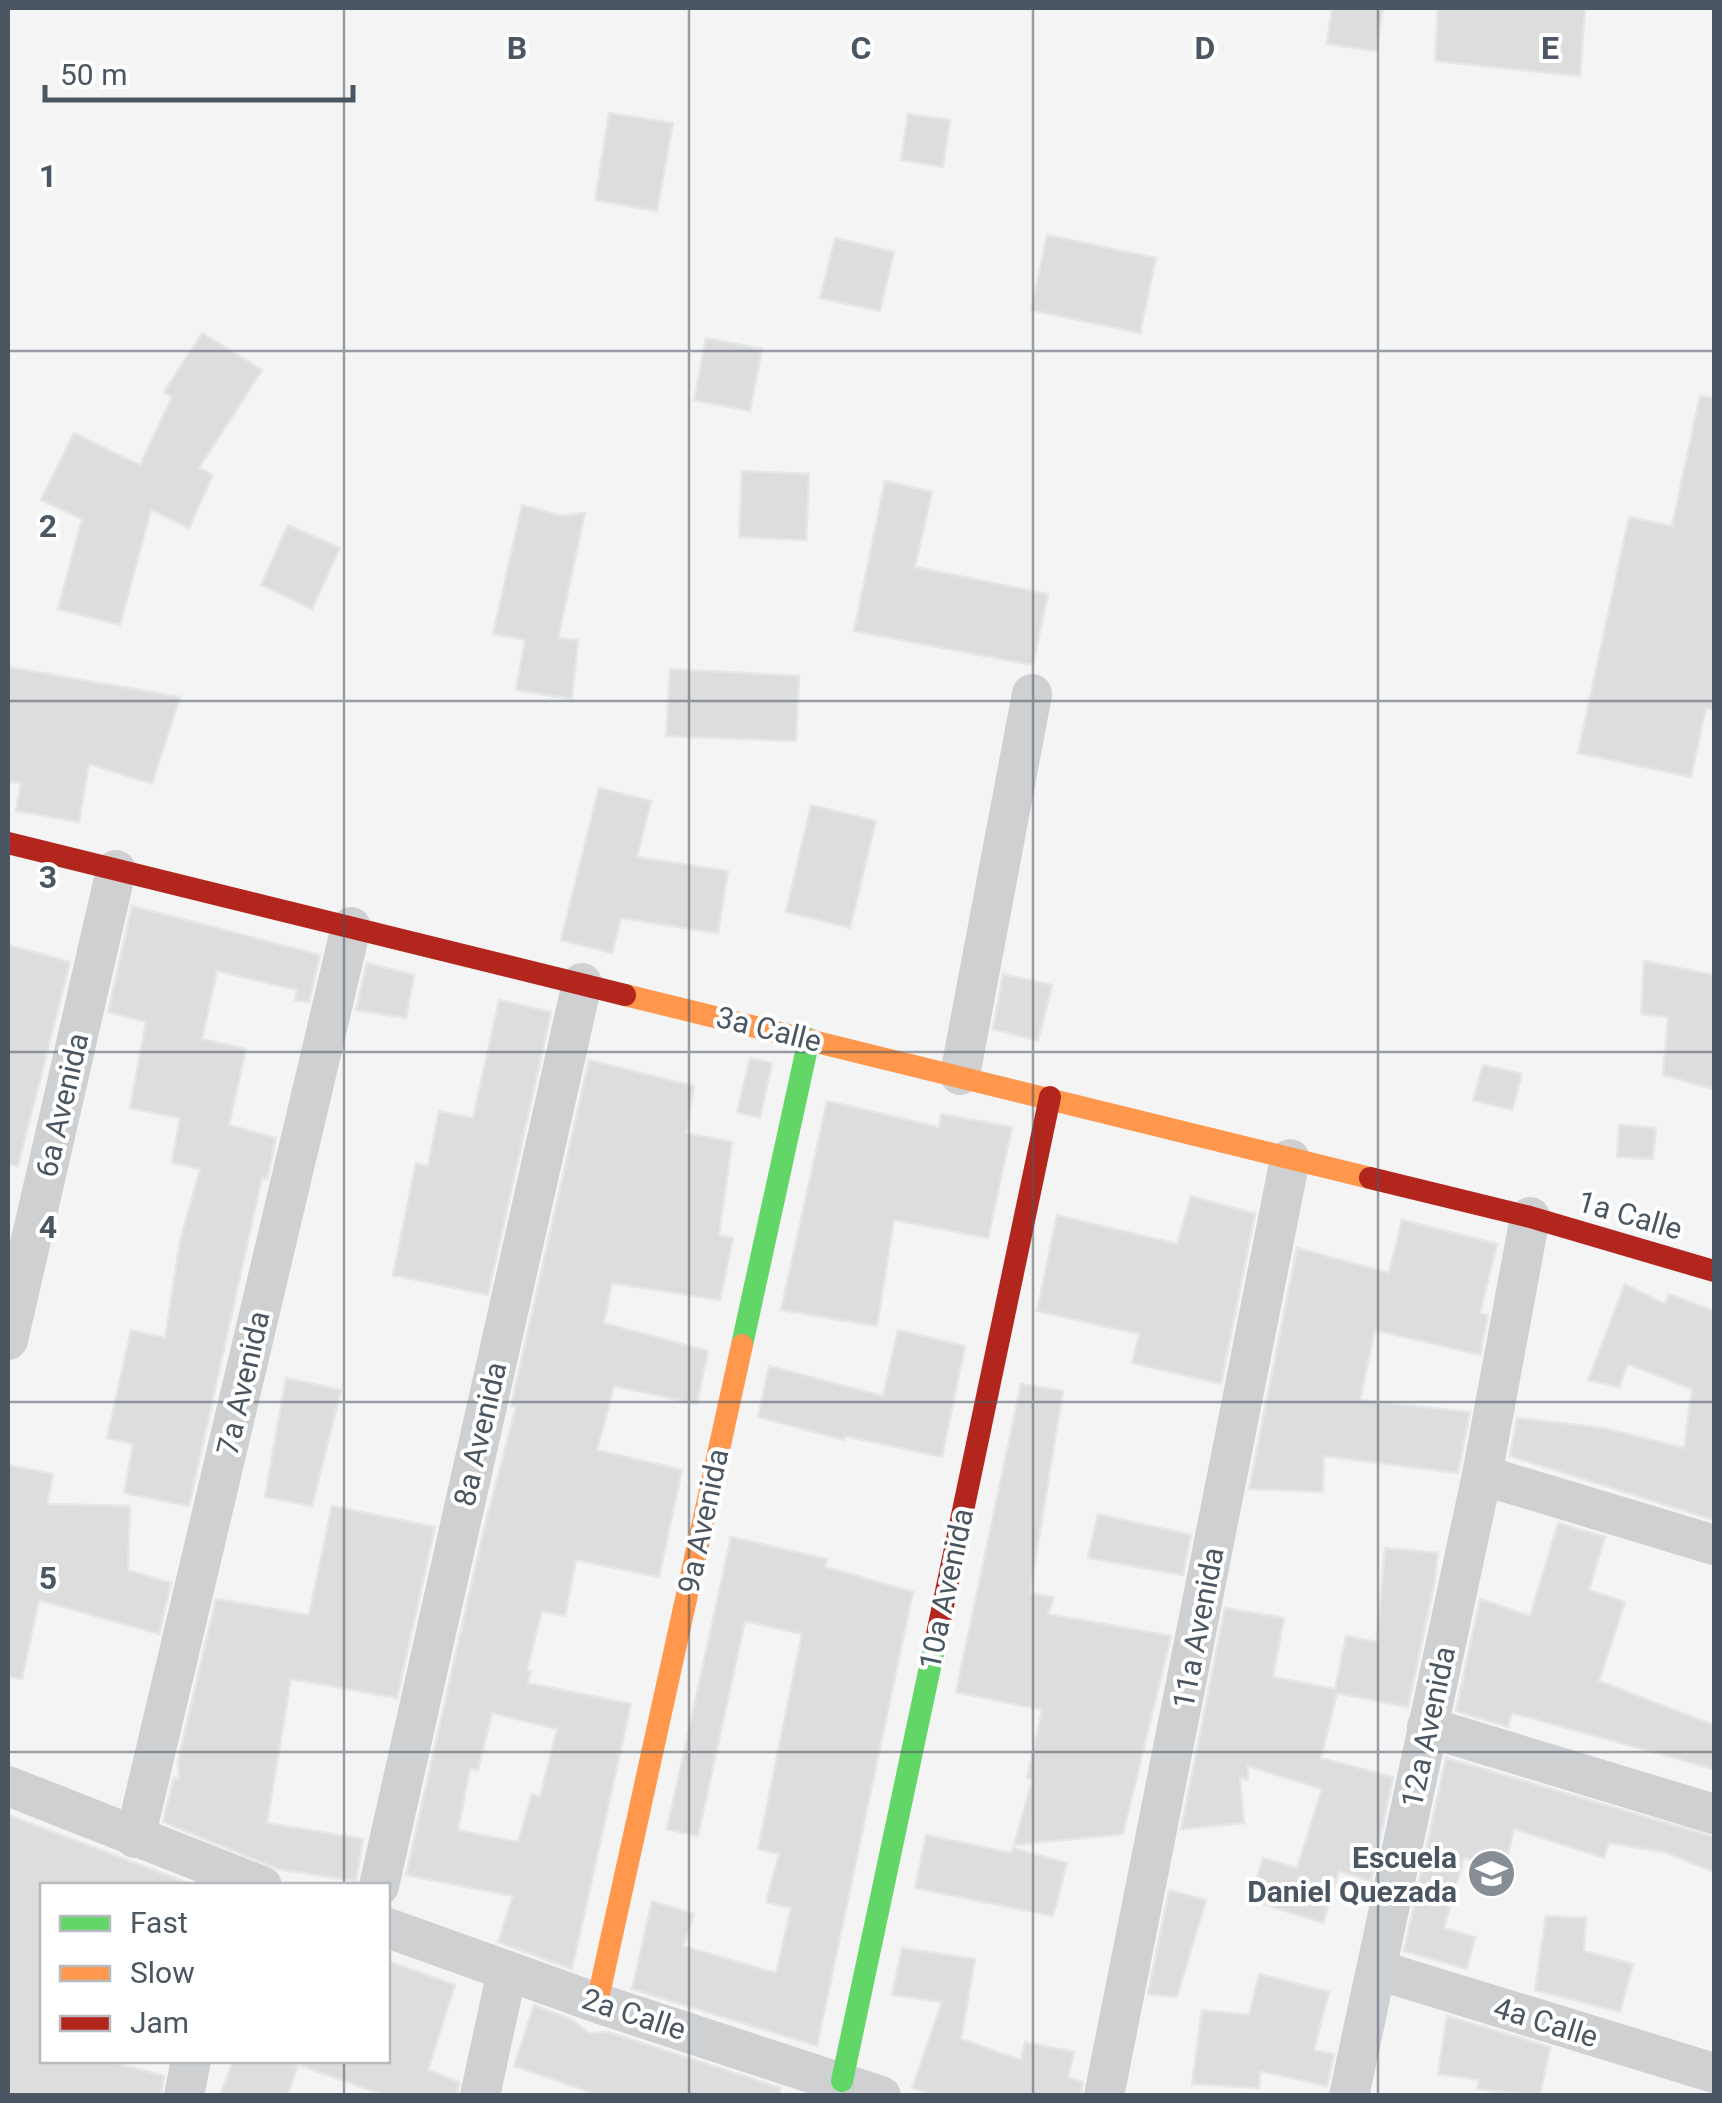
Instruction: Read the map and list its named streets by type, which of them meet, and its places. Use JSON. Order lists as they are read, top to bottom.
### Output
{
  "streets": {
    "street": [
      "3a Calle",
      "6a Avenida",
      "1a Calle",
      "7a Avenida",
      "8a Avenida",
      "9a Avenida",
      "10a Avenida",
      "11a Avenida",
      "12a Avenida",
      "2a Calle",
      "4a Calle"
    ]
  },
  "crossings": [
    ["3a Calle", "6a Avenida"],
    ["3a Calle", "1a Calle"],
    ["3a Calle", "7a Avenida"],
    ["3a Calle", "8a Avenida"],
    ["3a Calle", "9a Avenida"],
    ["3a Calle", "10a Avenida"],
    ["3a Calle", "11a Avenida"],
    ["3a Calle", "12a Avenida"],
    ["1a Calle", "12a Avenida"],
    ["9a Avenida", "2a Calle"],
    ["10a Avenida", "2a Calle"],
    ["12a Avenida", "4a Calle"]
  ],
  "places": {
    "school or university": ["Escuela Daniel Quezada"]
  },
  "legend": ["Fast", "Slow", "Jam"],
  "scale_bar": "50 m",
  "grid": {
    "columns": [
      "B",
      "C",
      "D",
      "E"
    ],
    "rows": [
      "1",
      "2",
      "3",
      "4",
      "5"
    ]
  }
}
